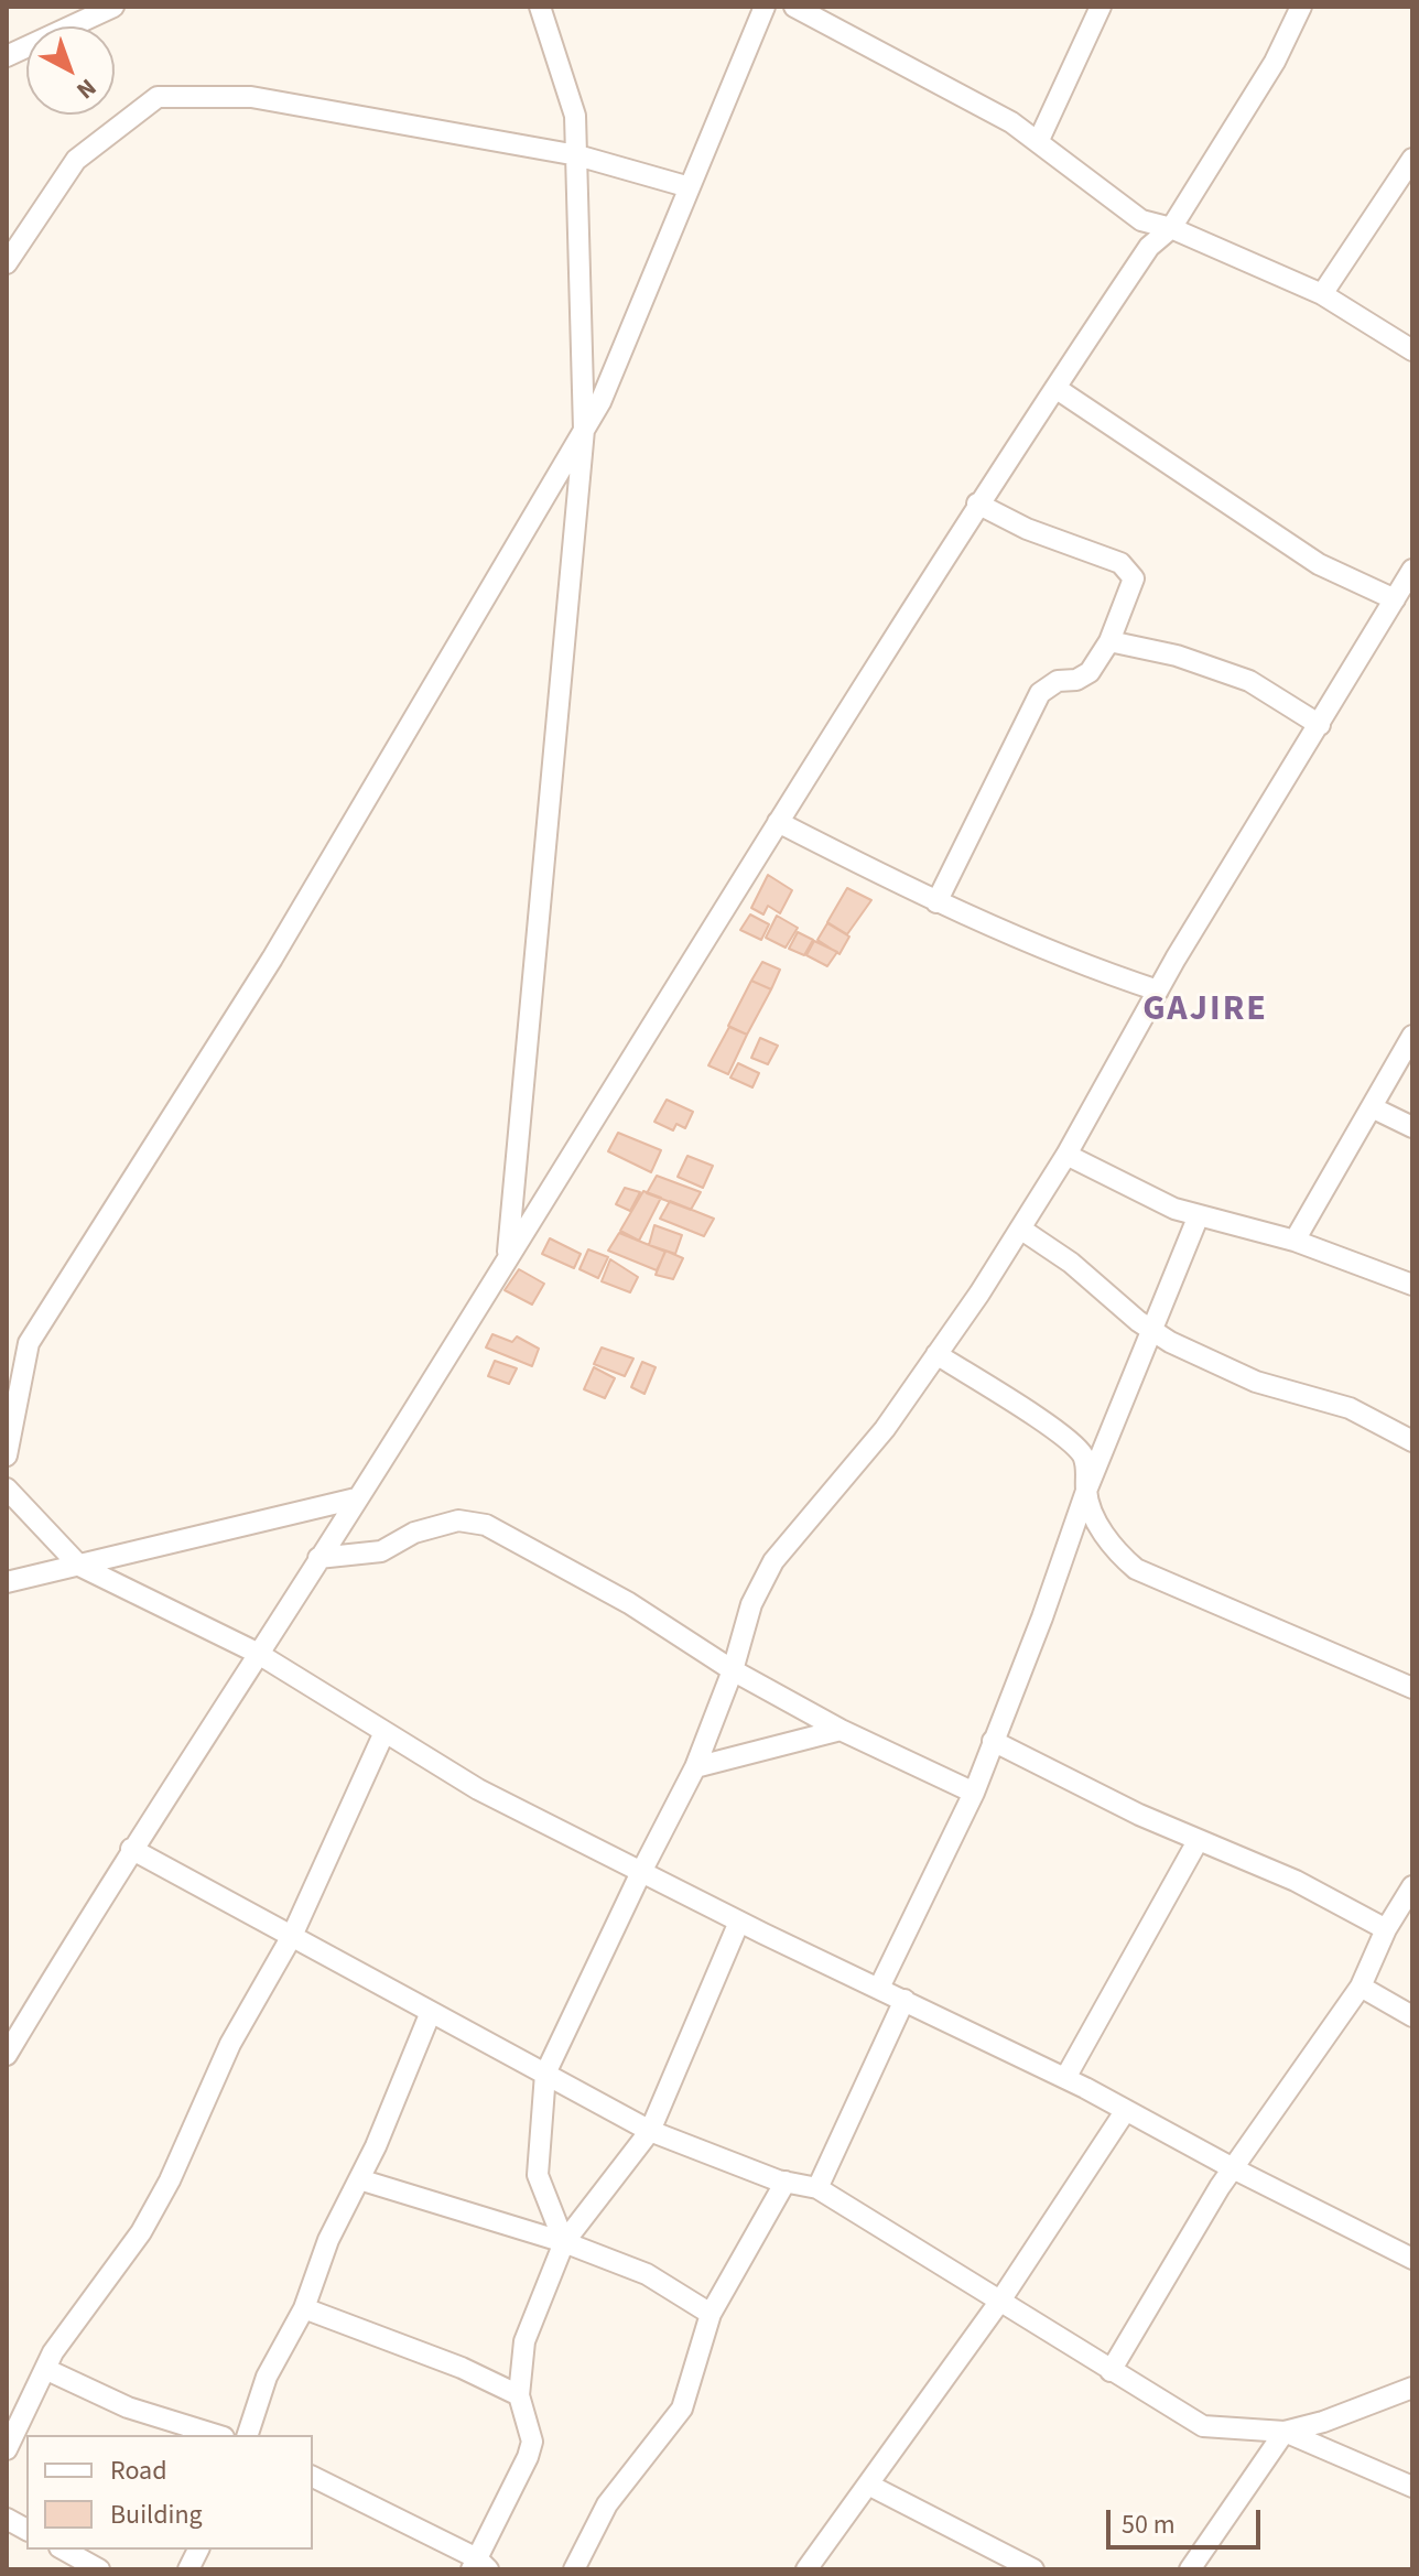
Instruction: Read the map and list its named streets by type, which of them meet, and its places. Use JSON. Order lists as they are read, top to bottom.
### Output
{
  "districts": ["GAJIRE"],
  "legend": ["Road", "Building"],
  "scale_bar": "50 m",
  "north": "bottom right"
}
